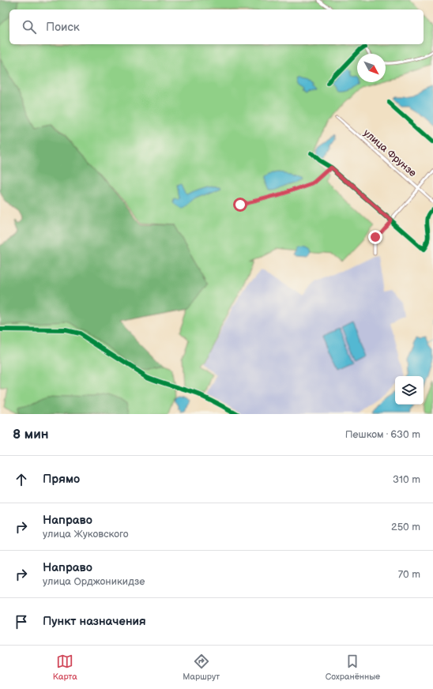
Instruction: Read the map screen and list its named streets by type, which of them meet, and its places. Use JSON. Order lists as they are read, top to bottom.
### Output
{
  "streets": {
    "street": ["улица Фрунзе"]
  },
  "north": "bottom right",
  "page": {
    "search": "Поиск",
    "heading": ["8 мин", "Пешком · 630 m"],
    "list": [
      ["Прямо", "310 m"],
      ["Направо", "улица Жуковского", "250 m"],
      ["Направо", "улица Орджоникидзе", "70 m"],
      "Пункт назначения"
    ],
    "nav": ["Карта", "Маршрут", "Сохранённые"]
  }
}
